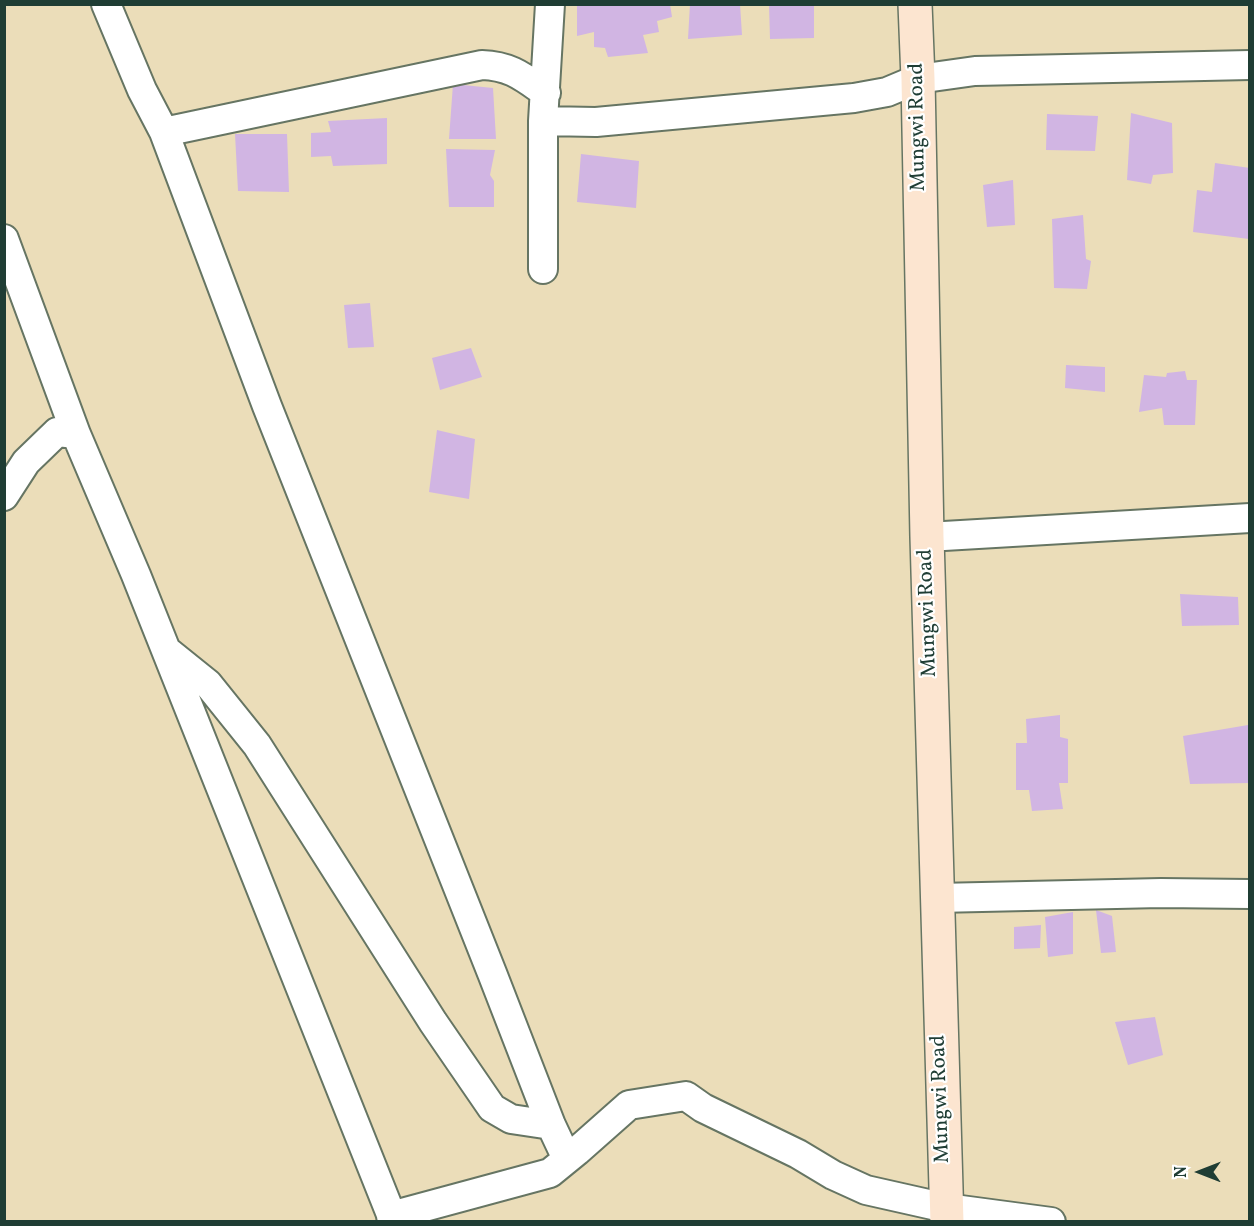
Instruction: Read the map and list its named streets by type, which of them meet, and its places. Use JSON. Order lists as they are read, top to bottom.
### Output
{
  "streets": {
    "main road": ["Mungwi Road"]
  },
  "north": "left"
}
